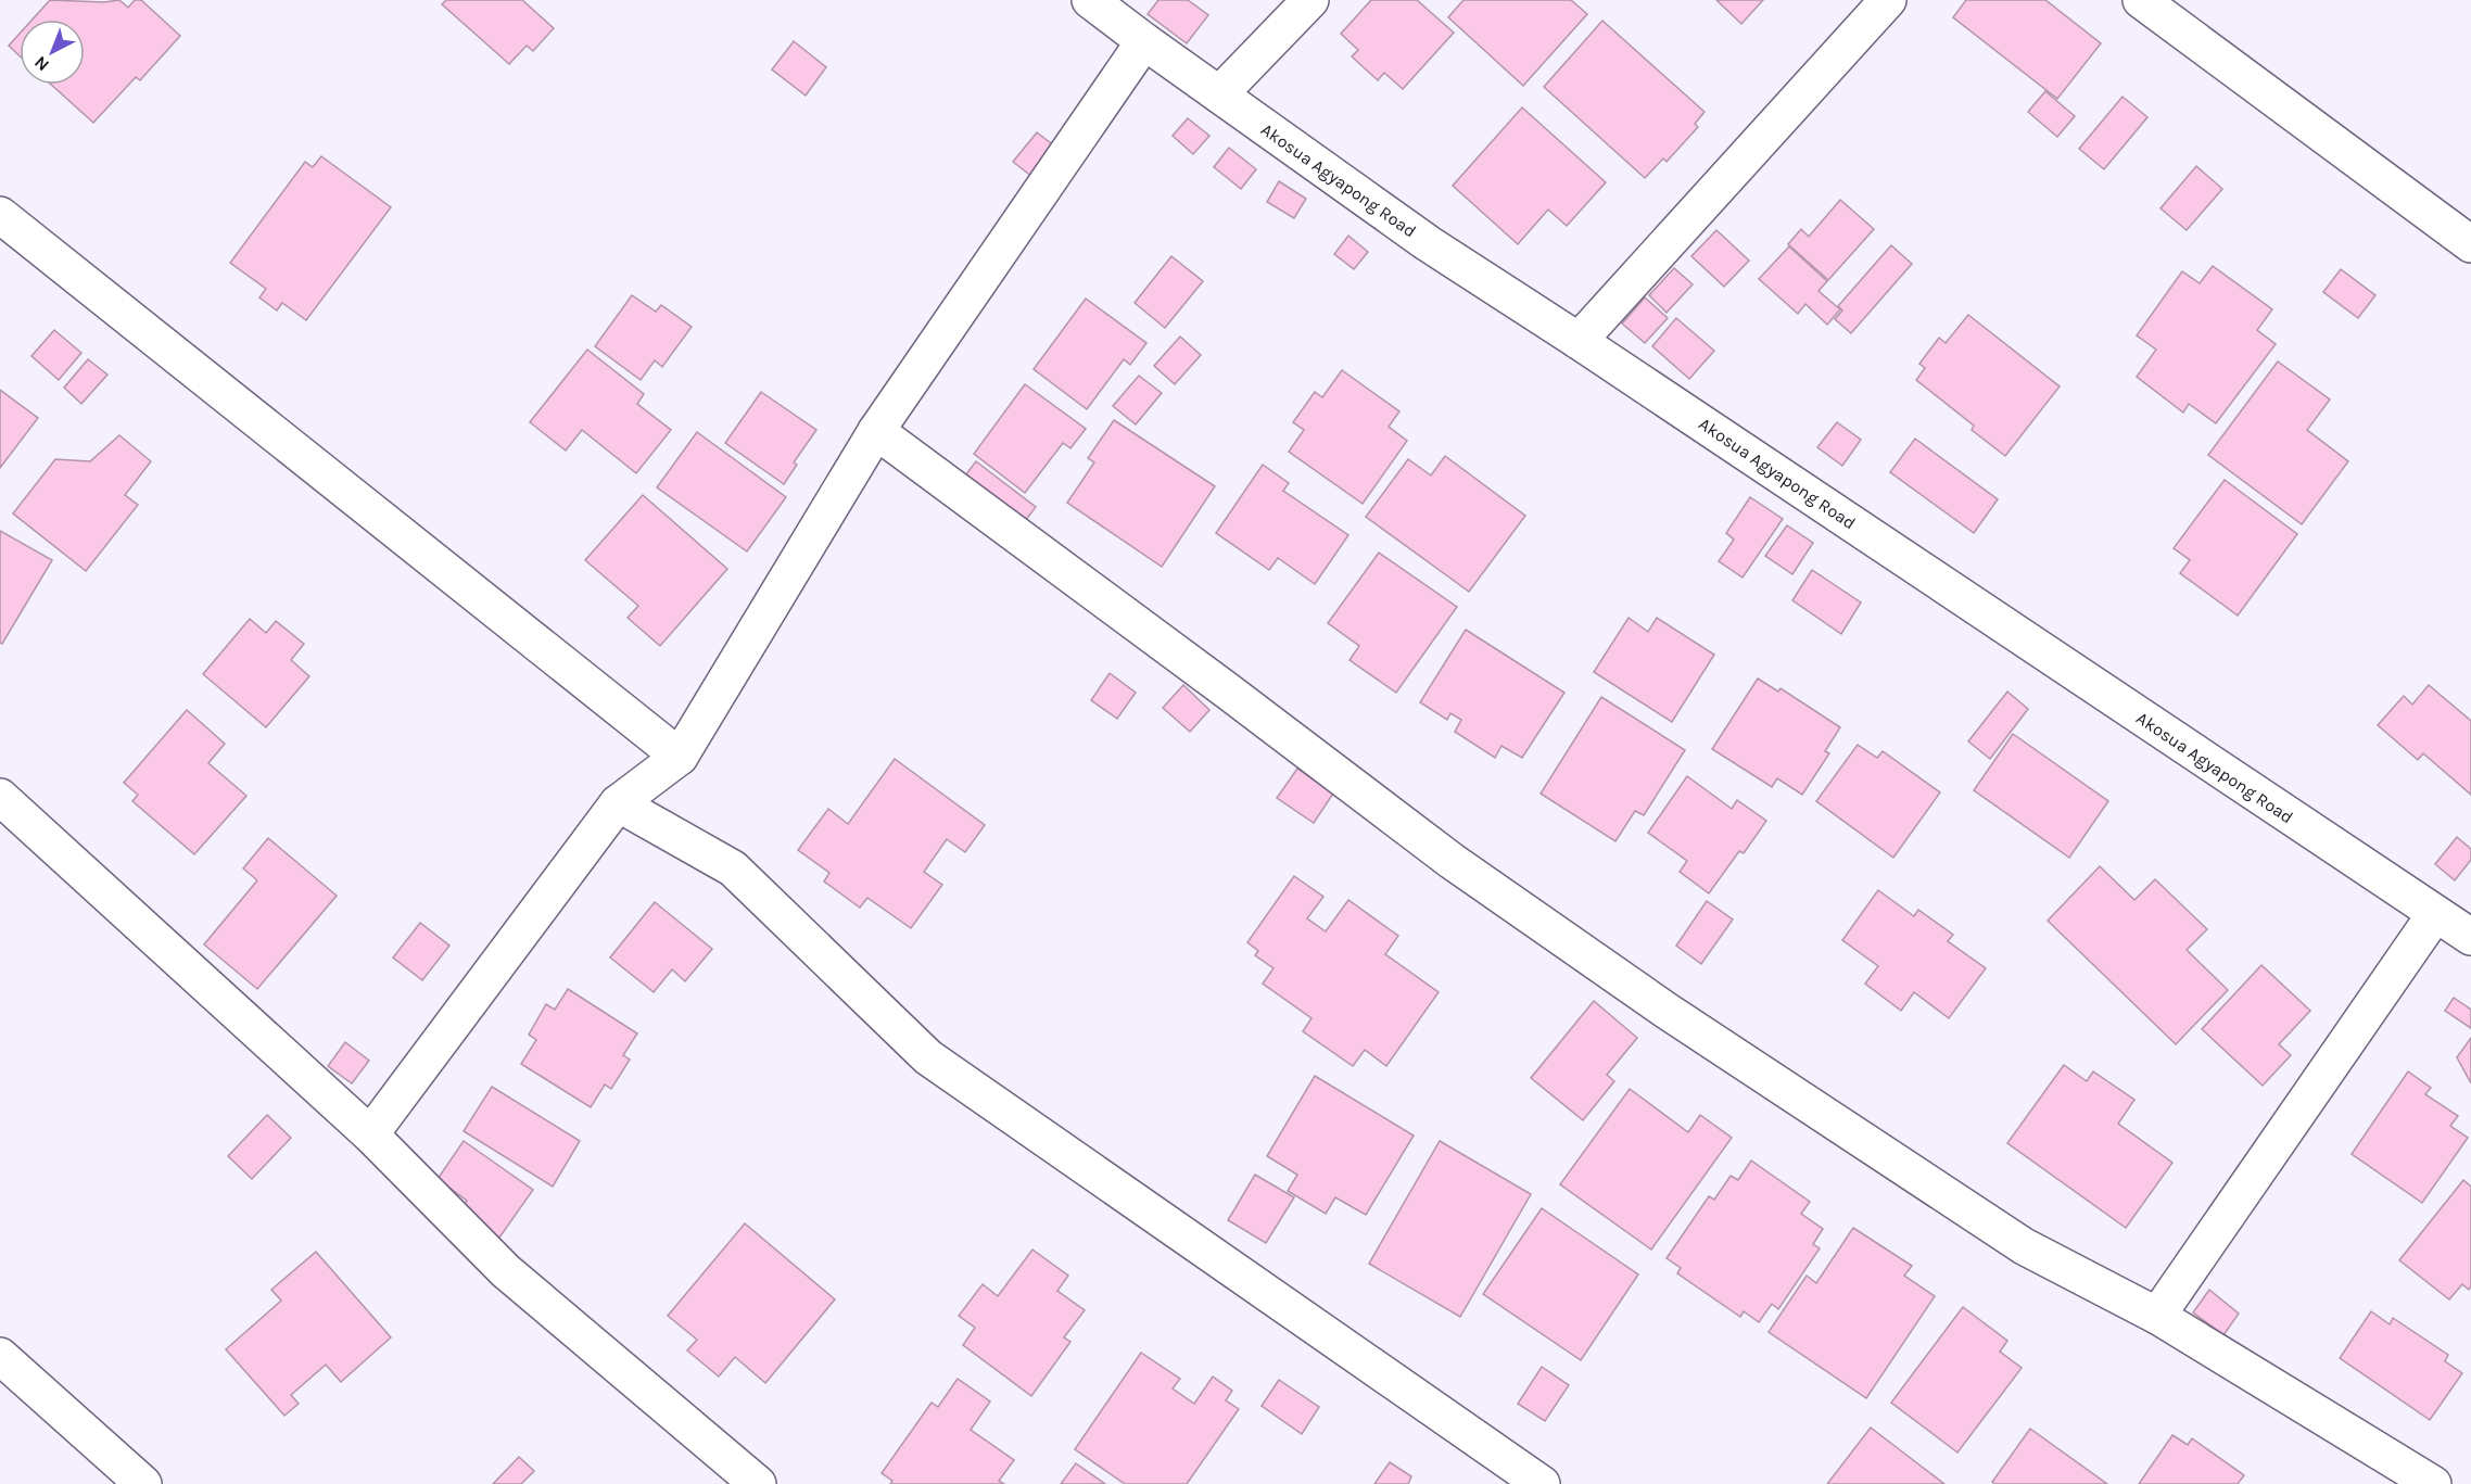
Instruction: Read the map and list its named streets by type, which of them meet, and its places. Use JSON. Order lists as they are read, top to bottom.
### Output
{
  "streets": {
    "street": ["Akosua Agyapong Road"]
  },
  "north": "bottom left"
}
